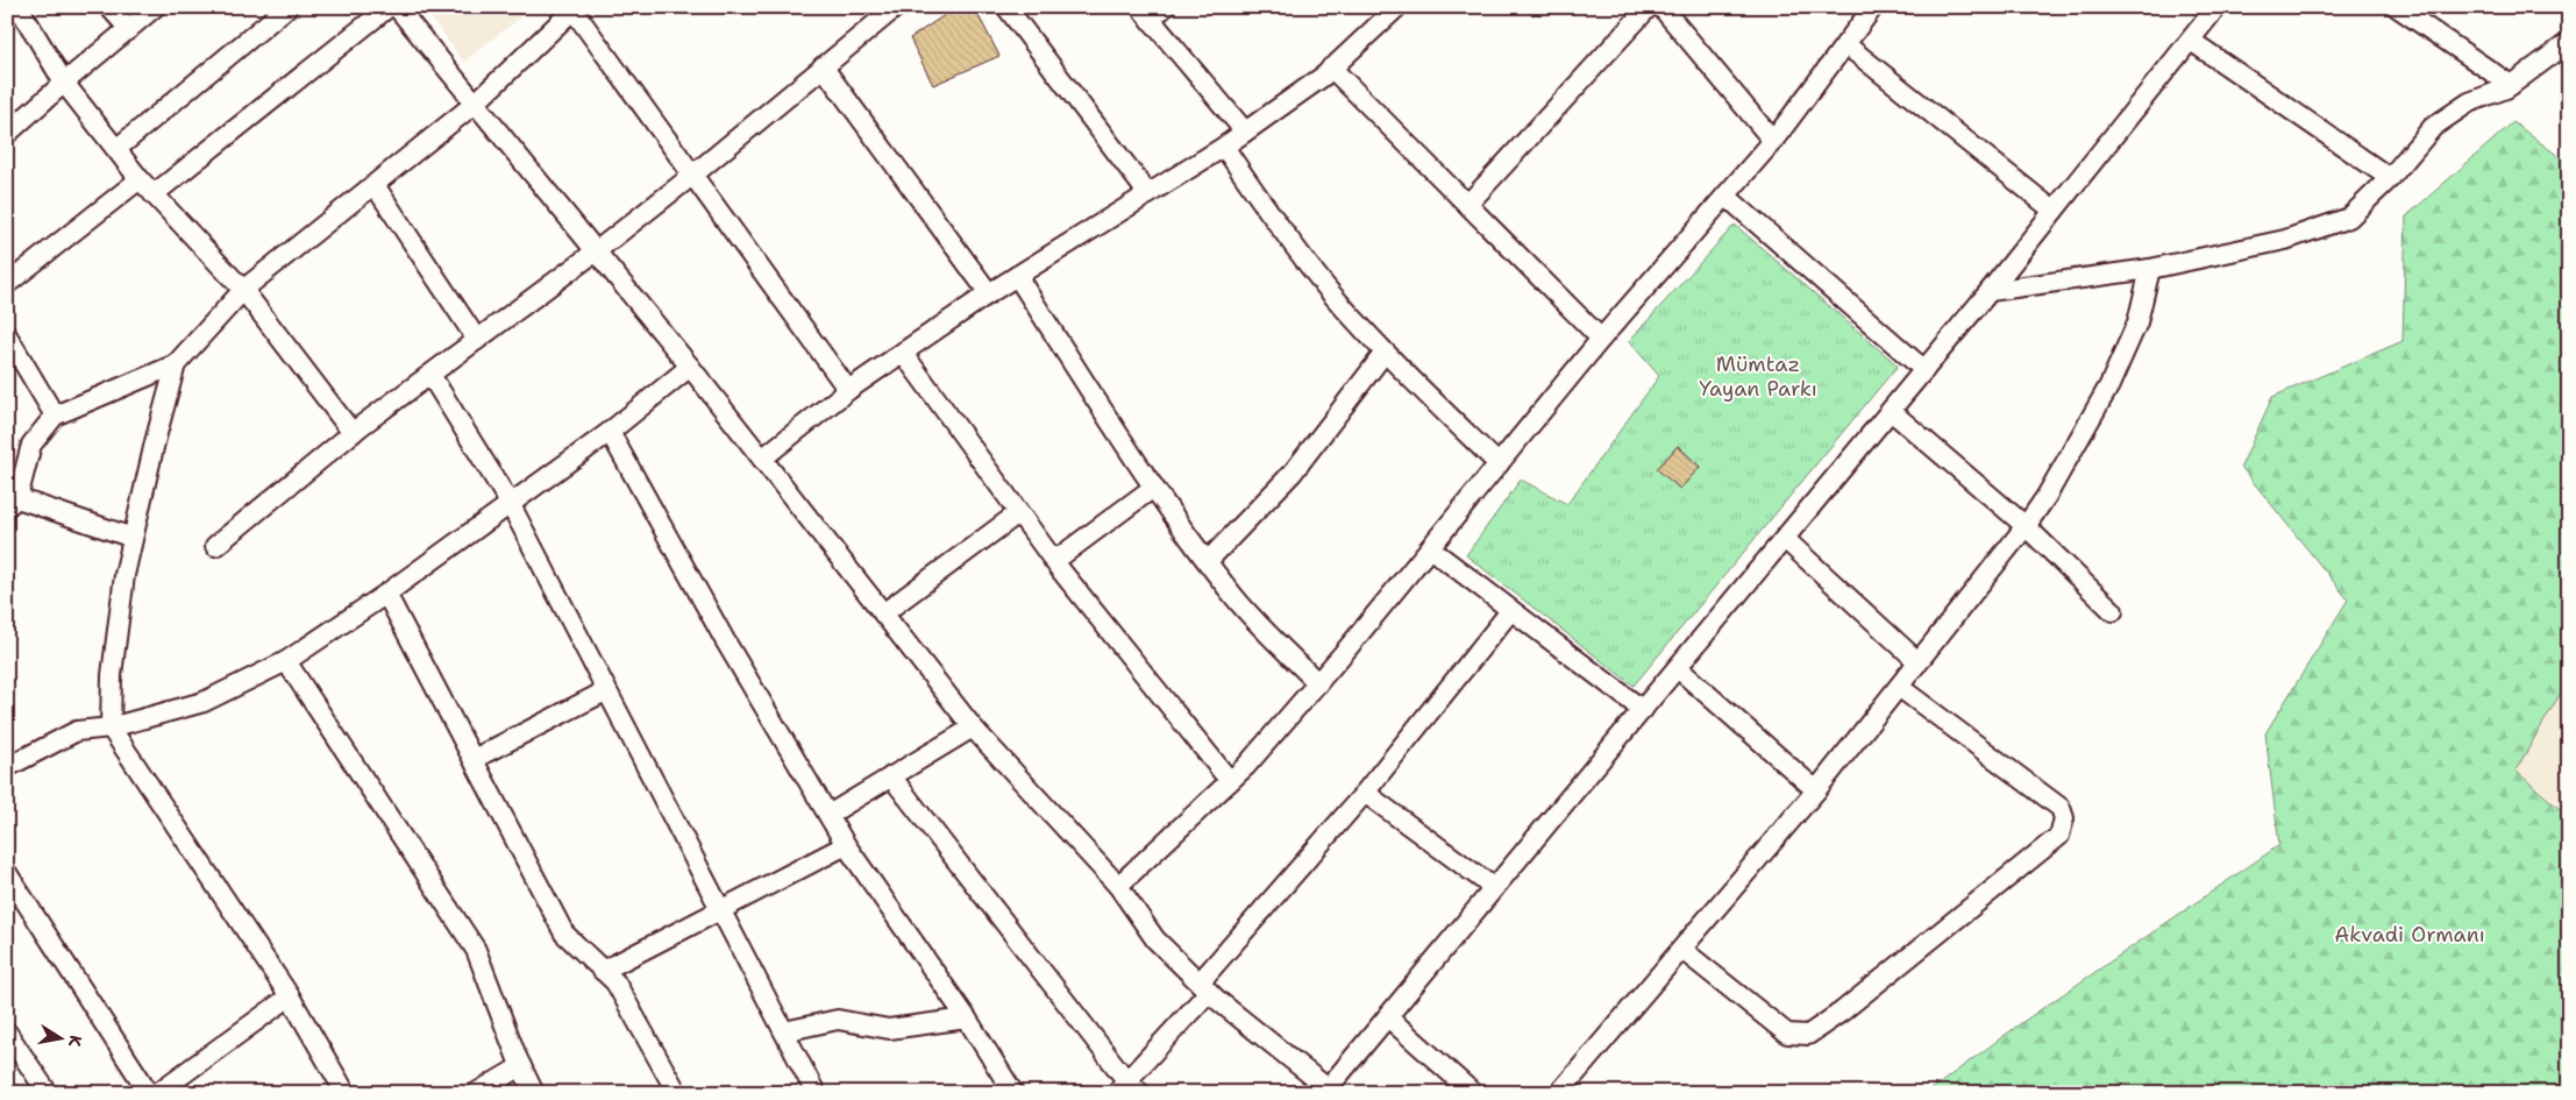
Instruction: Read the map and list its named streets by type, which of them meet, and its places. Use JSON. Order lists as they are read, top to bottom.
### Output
{
  "parks": ["Mümtaz Yayan Parkı", "Akvadi Ormanı"],
  "north": "right"
}
